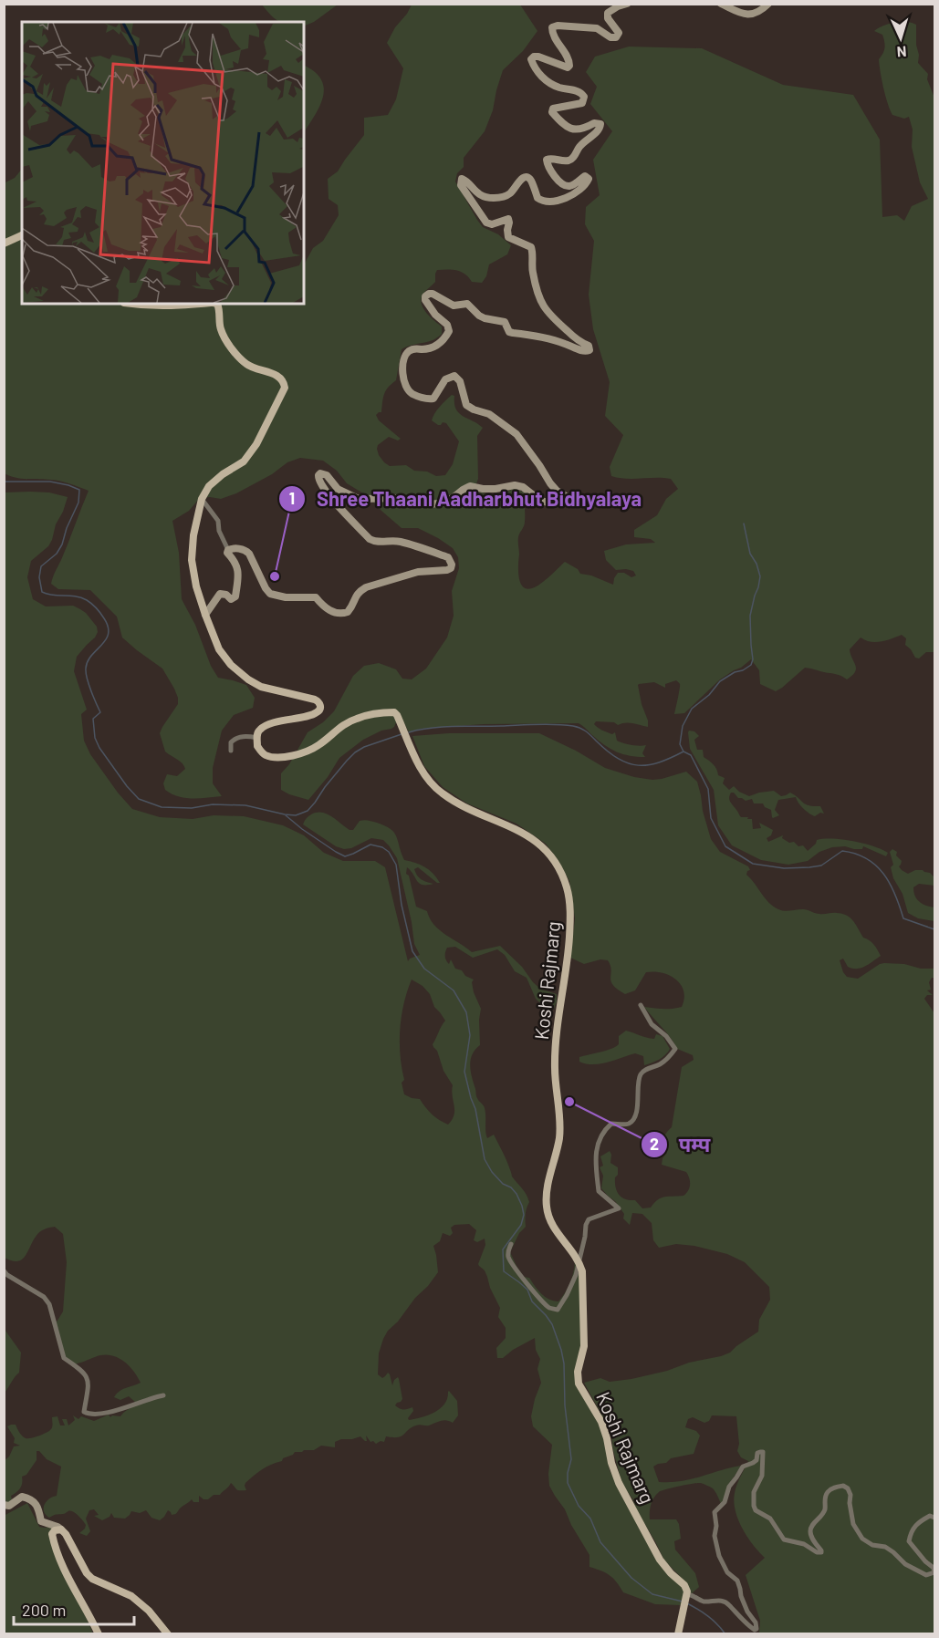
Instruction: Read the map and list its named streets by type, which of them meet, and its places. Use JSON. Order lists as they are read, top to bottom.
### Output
{
  "streets": {
    "main road": ["Koshi Rajmarg"]
  },
  "places": ["Shree Thaani Aadharbhut Bidhyalaya", "पम्प"],
  "scale_bar": "200 m",
  "north": "bottom"
}
